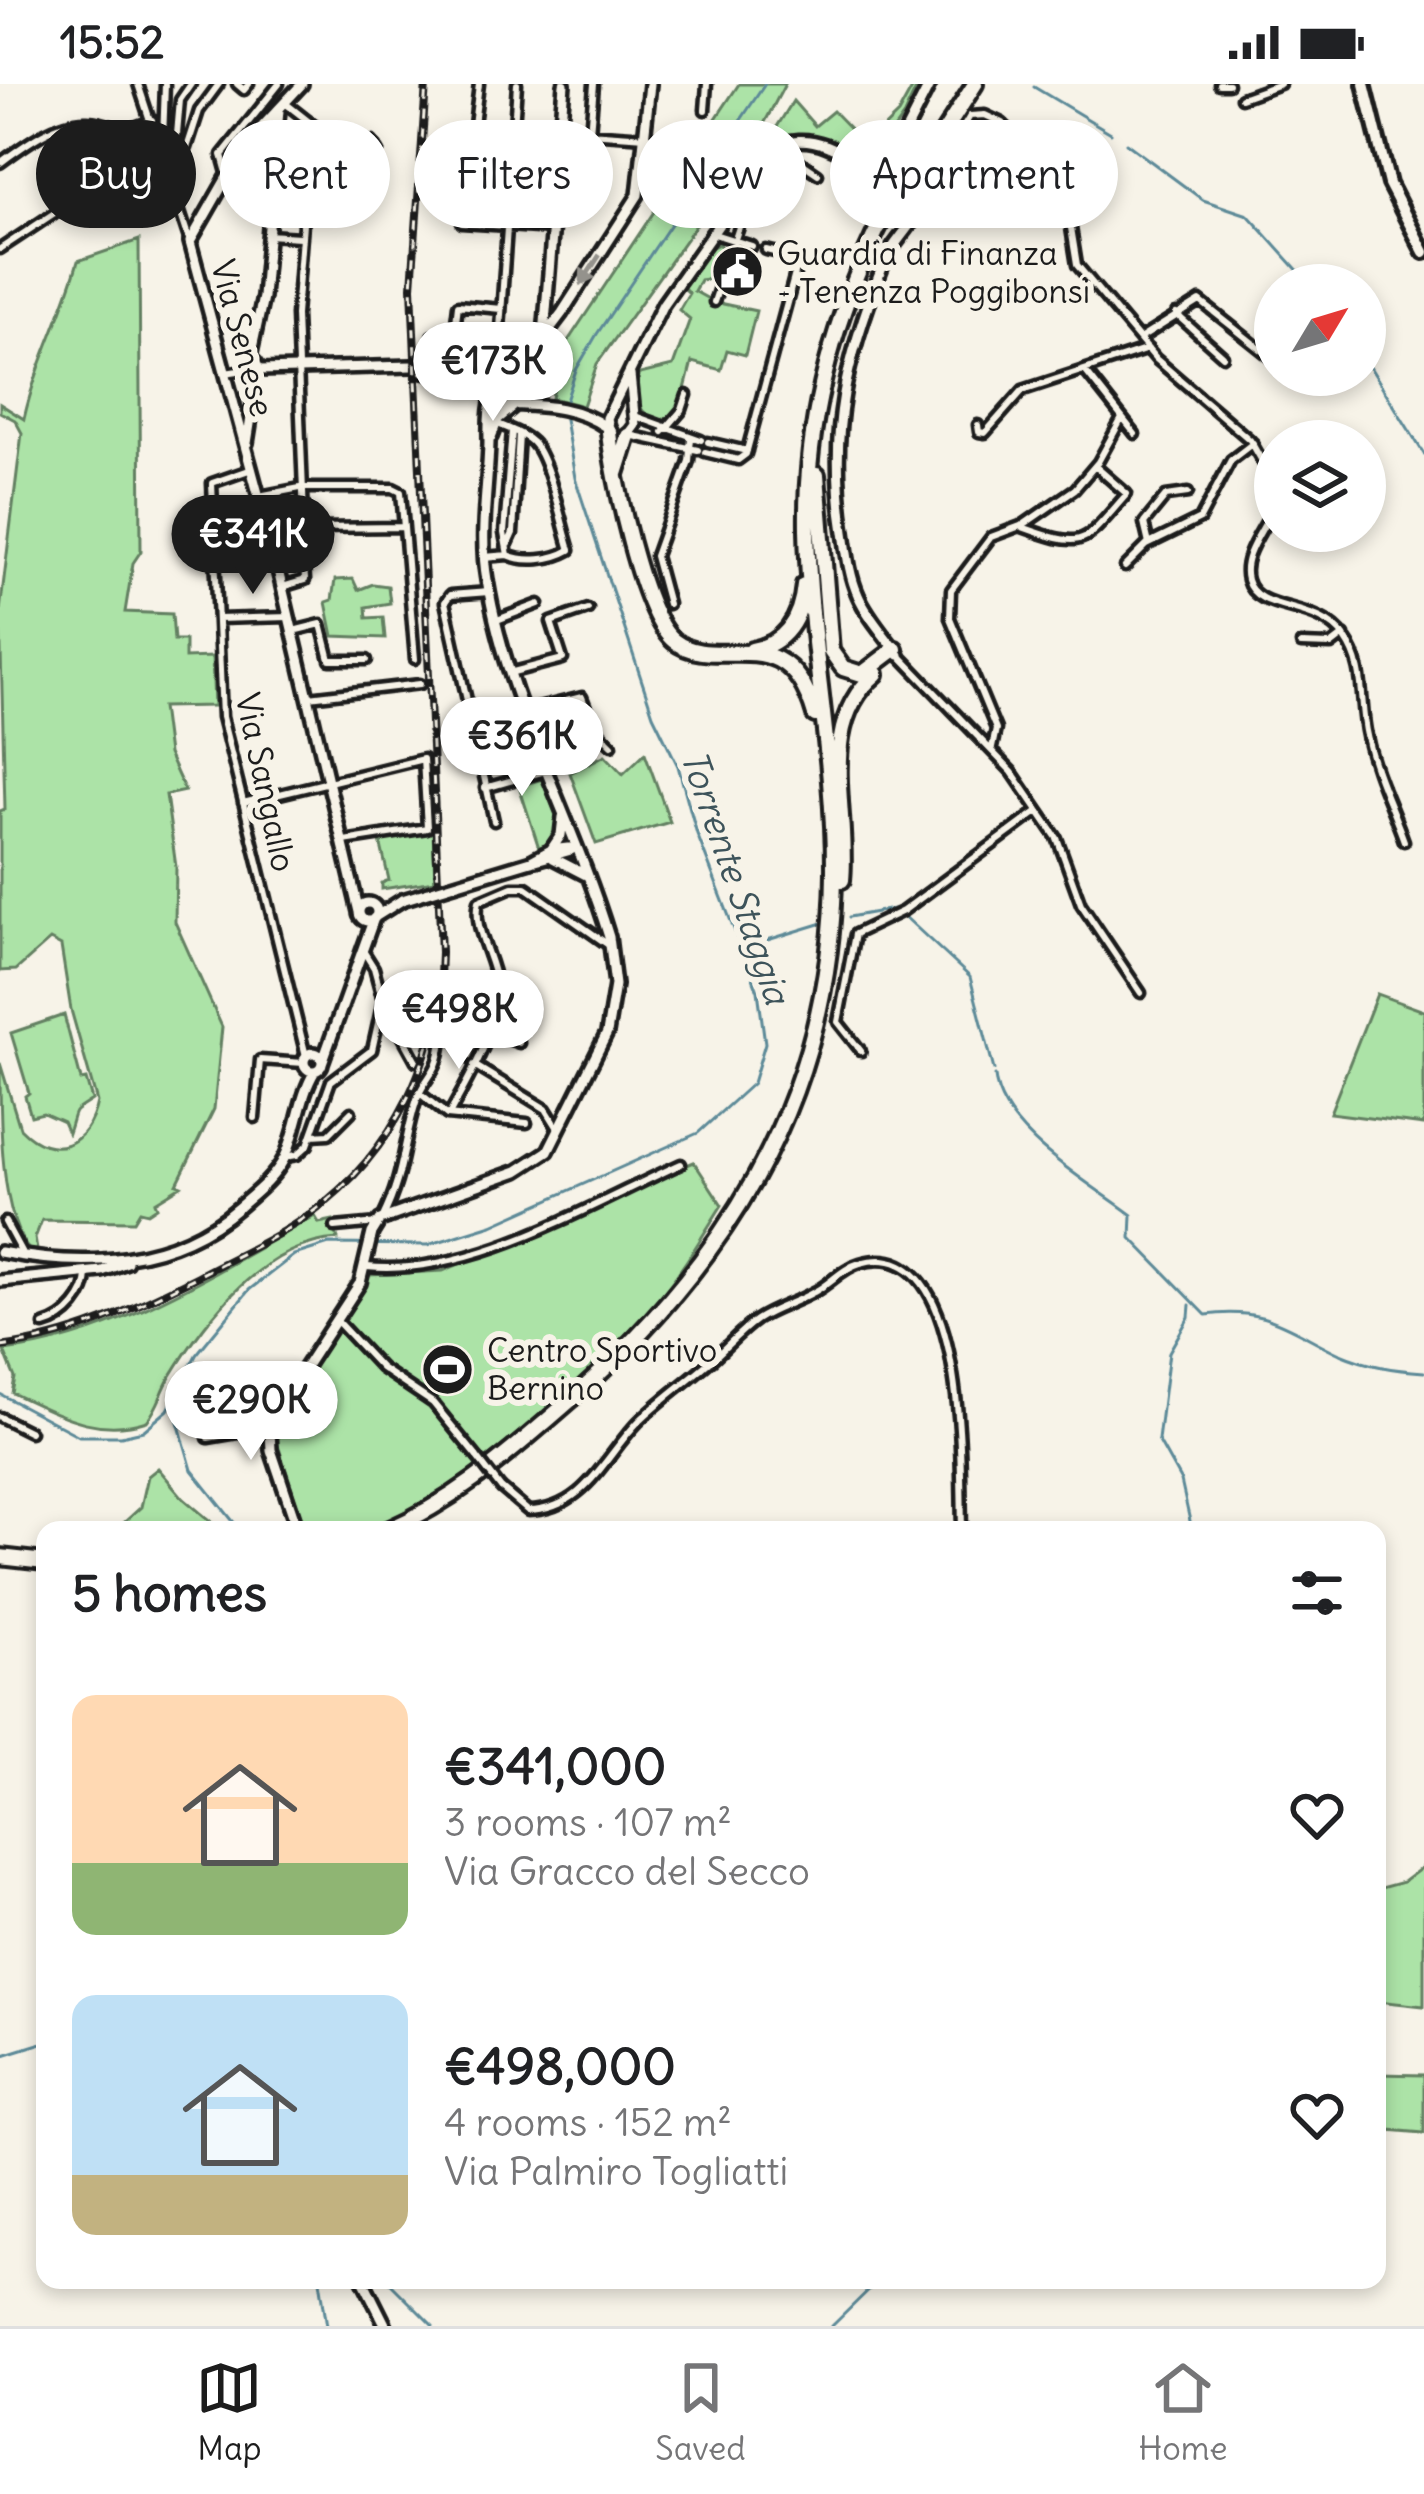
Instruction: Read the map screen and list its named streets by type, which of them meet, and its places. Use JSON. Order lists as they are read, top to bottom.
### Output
{
  "streets": {
    "main road": ["Via Senese"],
    "street": ["Via Sangallo"]
  },
  "crossings": [
    ["Via Senese", "Via Sangallo"]
  ],
  "water": ["Torrente Staggia"],
  "places": {
    "public building": ["Guardia di Finanza - Tenenza Poggibonsi"],
    "sports": ["Centro Sportivo Bernino"]
  },
  "north": "top right",
  "page": {
    "status": "15:52",
    "chip": [
      "Buy",
      "Rent",
      "Filters",
      "New",
      "Apartment"
    ],
    "price": [
      "€173K",
      "€341K",
      "€361K",
      "€498K",
      "€290K"
    ],
    "heading": "5 homes",
    "list": [
      {
        "name": "€341,000",
        "note": "3 rooms · 107 m² · Via Gracco del Secco"
      },
      {
        "name": "€498,000",
        "note": "4 rooms · 152 m² · Via Palmiro Togliatti"
      }
    ],
    "tabs": ["Map", "Saved", "Home"]
  }
}
